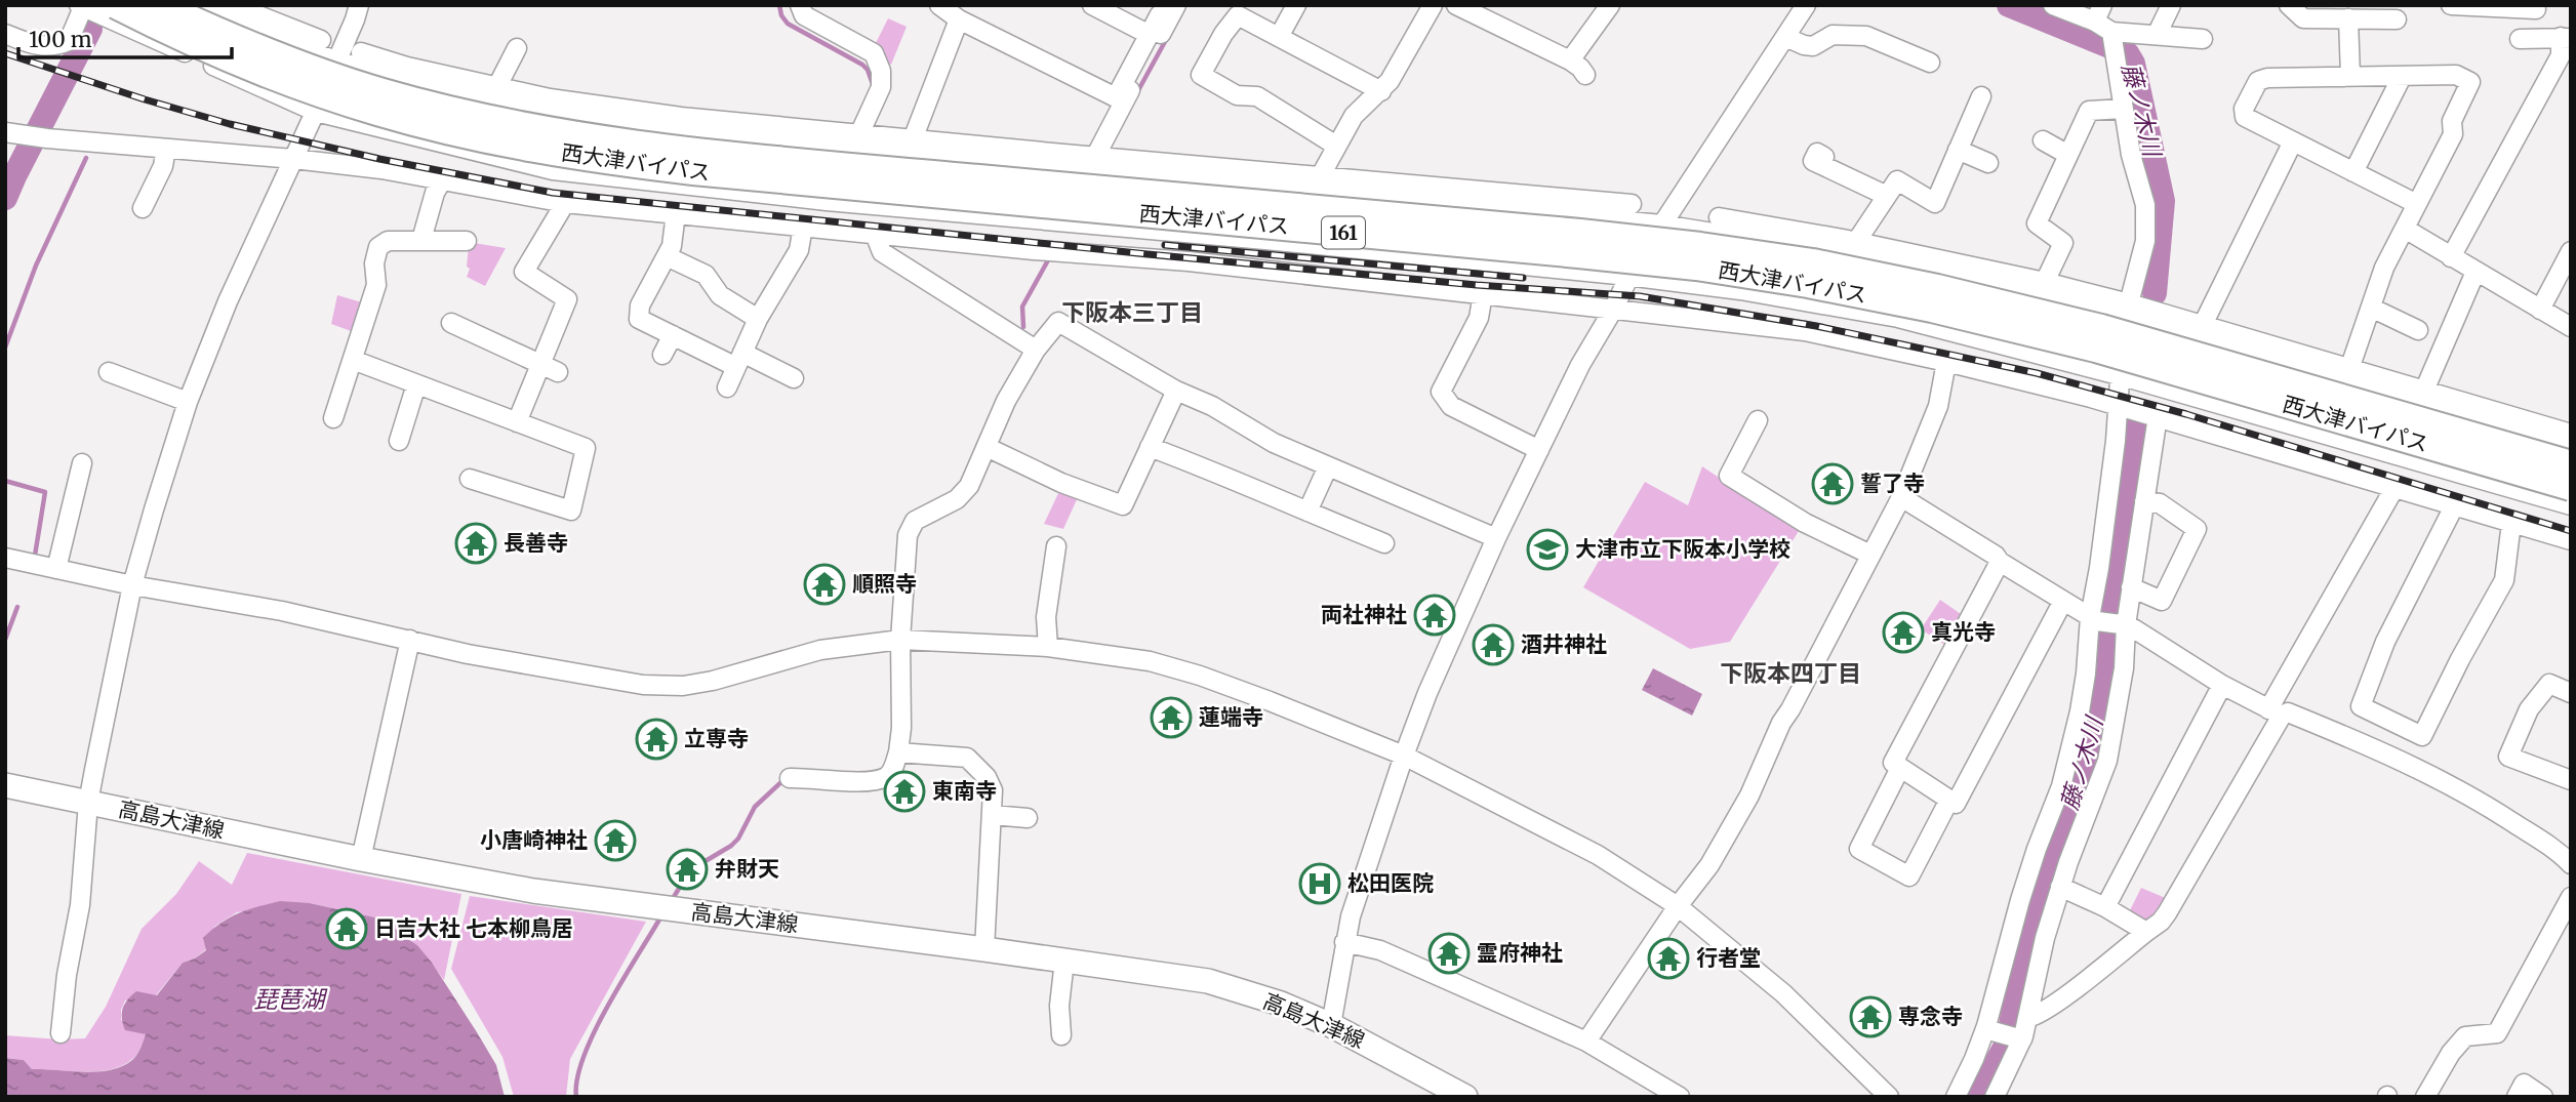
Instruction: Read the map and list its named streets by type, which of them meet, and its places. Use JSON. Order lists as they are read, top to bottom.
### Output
{
  "streets": {
    "highway": ["西大津バイパス", "161"],
    "main road": ["高島大津線"]
  },
  "districts": ["下阪本三丁目", "下阪本四丁目"],
  "water": ["藤ノ木川", "琵琶湖"],
  "places": {
    "temple": [
      "誓了寺",
      "長善寺",
      "順照寺",
      "両社神社",
      "真光寺",
      "酒井神社",
      "蓮端寺",
      "立専寺",
      "東南寺",
      "小唐崎神社",
      "弁財天",
      "日吉大社 七本柳鳥居",
      "霊府神社",
      "行者堂",
      "専念寺"
    ],
    "school or university": ["大津市立下阪本小学校"],
    "hospital": ["松田医院"]
  },
  "scale_bar": "100 m"
}
